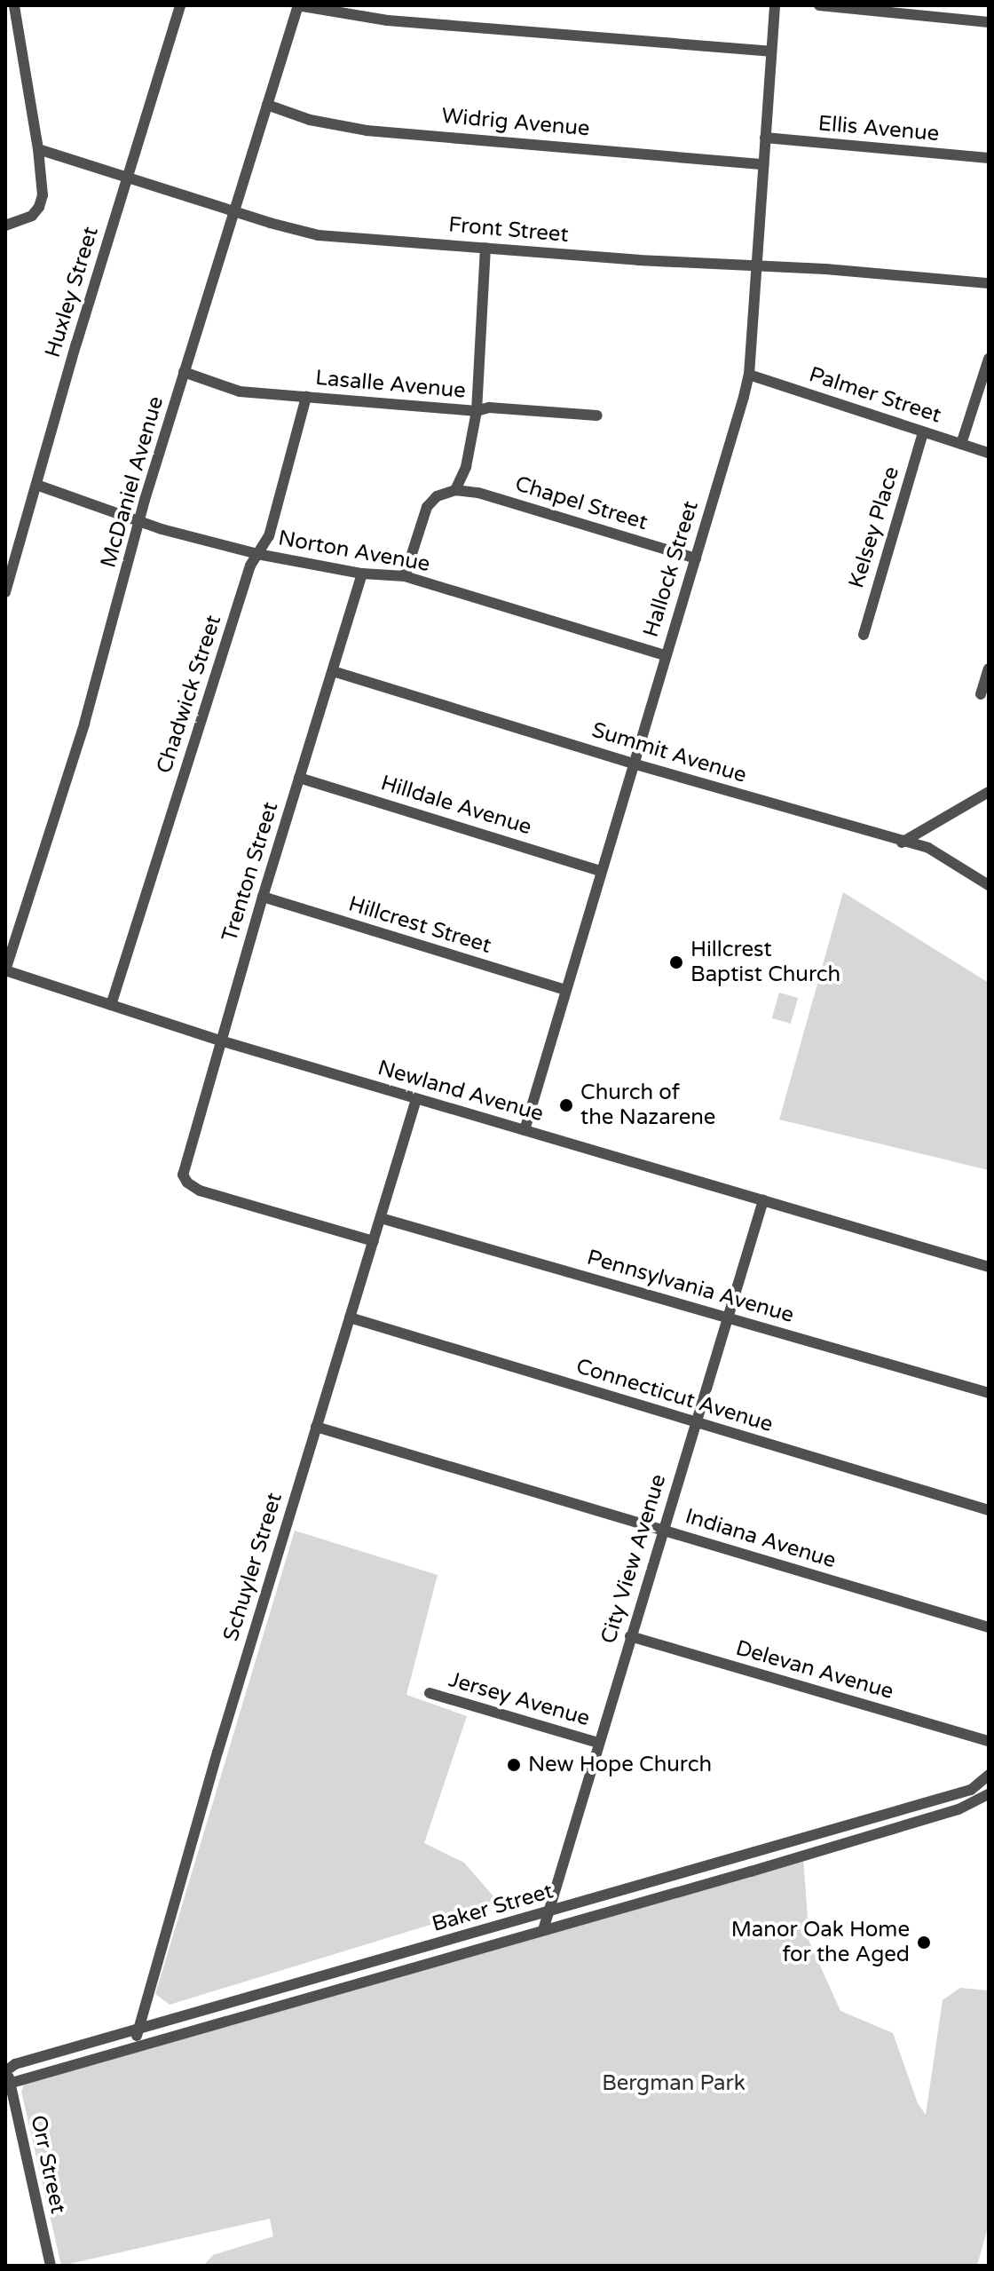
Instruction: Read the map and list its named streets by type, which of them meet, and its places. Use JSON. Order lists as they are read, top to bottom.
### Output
{
  "streets": {
    "street": [
      "Widrig Avenue",
      "Ellis Avenue",
      "Front Street",
      "Huxley Street",
      "Lasalle Avenue",
      "Palmer Street",
      "McDaniel Avenue",
      "Chapel Street",
      "Kelsey Place",
      "Norton Avenue",
      "Hallock Street",
      "Chadwick Street",
      "Summit Avenue",
      "Hilldale Avenue",
      "Trenton Street",
      "Hillcrest Street",
      "Newland Avenue",
      "Pennsylvania Avenue",
      "Connecticut Avenue",
      "Indiana Avenue",
      "City View Avenue",
      "Schuyler Street",
      "Delevan Avenue",
      "Jersey Avenue",
      "Baker Street",
      "Orr Street"
    ]
  },
  "crossings": [
    ["Widrig Avenue", "McDaniel Avenue"],
    ["Widrig Avenue", "Hallock Street"],
    ["Ellis Avenue", "Hallock Street"],
    ["Front Street", "Huxley Street"],
    ["Front Street", "McDaniel Avenue"],
    ["Front Street", "Hallock Street"],
    ["Huxley Street", "Norton Avenue"],
    ["Lasalle Avenue", "McDaniel Avenue"],
    ["Lasalle Avenue", "Chadwick Street"],
    ["Palmer Street", "Kelsey Place"],
    ["Palmer Street", "Hallock Street"],
    ["McDaniel Avenue", "Norton Avenue"],
    ["McDaniel Avenue", "Newland Avenue"],
    ["Chapel Street", "Hallock Street"],
    ["Norton Avenue", "Hallock Street"],
    ["Norton Avenue", "Chadwick Street"],
    ["Norton Avenue", "Trenton Street"],
    ["Hallock Street", "Summit Avenue"],
    ["Hallock Street", "Hilldale Avenue"],
    ["Hallock Street", "Hillcrest Street"],
    ["Hallock Street", "Newland Avenue"],
    ["Chadwick Street", "Newland Avenue"],
    ["Summit Avenue", "Trenton Street"],
    ["Hilldale Avenue", "Trenton Street"],
    ["Trenton Street", "Hillcrest Street"],
    ["Trenton Street", "Newland Avenue"],
    ["Trenton Street", "Schuyler Street"],
    ["Newland Avenue", "City View Avenue"],
    ["Newland Avenue", "Schuyler Street"],
    ["Pennsylvania Avenue", "City View Avenue"],
    ["Pennsylvania Avenue", "Schuyler Street"],
    ["Connecticut Avenue", "City View Avenue"],
    ["Connecticut Avenue", "Schuyler Street"],
    ["Indiana Avenue", "City View Avenue"],
    ["Indiana Avenue", "Schuyler Street"],
    ["City View Avenue", "Delevan Avenue"],
    ["City View Avenue", "Jersey Avenue"],
    ["City View Avenue", "Baker Street"],
    ["Schuyler Street", "Baker Street"],
    ["Baker Street", "Orr Street"]
  ],
  "parks": ["Bergman Park"],
  "places": [
    "Hillcrest Baptist Church",
    "Church of the Nazarene",
    "New Hope Church",
    "Manor Oak Home for the Aged"
  ]
}
